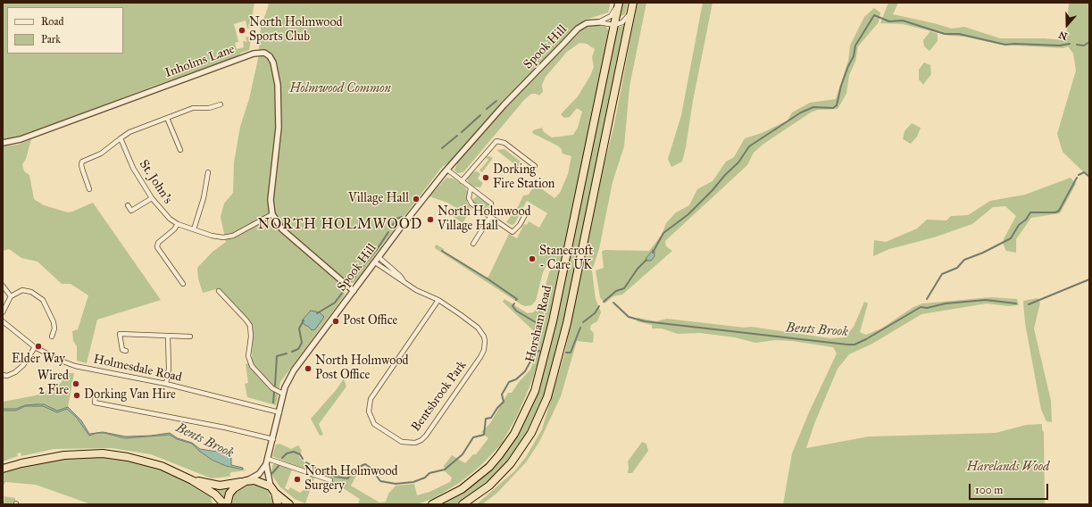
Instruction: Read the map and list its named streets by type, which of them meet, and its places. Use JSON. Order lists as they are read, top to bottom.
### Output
{
  "streets": {
    "highway": ["Horsham Road"],
    "street": [
      "Spook Hill",
      "Inholms Lane",
      "St. John's",
      "Holmesdale Road",
      "Bentsbrook Park"
    ]
  },
  "crossings": [
    ["Spook Hill", "Inholms Lane"],
    ["Spook Hill", "Horsham Road"],
    ["Spook Hill", "Holmesdale Road"],
    ["Spook Hill", "Bentsbrook Park"],
    ["Inholms Lane", "St. John's"]
  ],
  "districts": ["NORTH HOLMWOOD"],
  "water": ["Bents Brook"],
  "parks": ["Holmwood Common", "Harelands Wood"],
  "places": [
    "North Holmwood Sports Club",
    "Dorking Fire Station",
    "Village Hall",
    "North Holmwood Village Hall",
    "Stanecroft - Care UK",
    "Post Office",
    "Elder Way",
    "North Holmwood Post Office",
    "Wired 2 Fire",
    "Dorking Van Hire",
    "North Holmwood Surgery"
  ],
  "legend": ["Road", "Park"],
  "scale_bar": "100 m",
  "north": "bottom"
}
